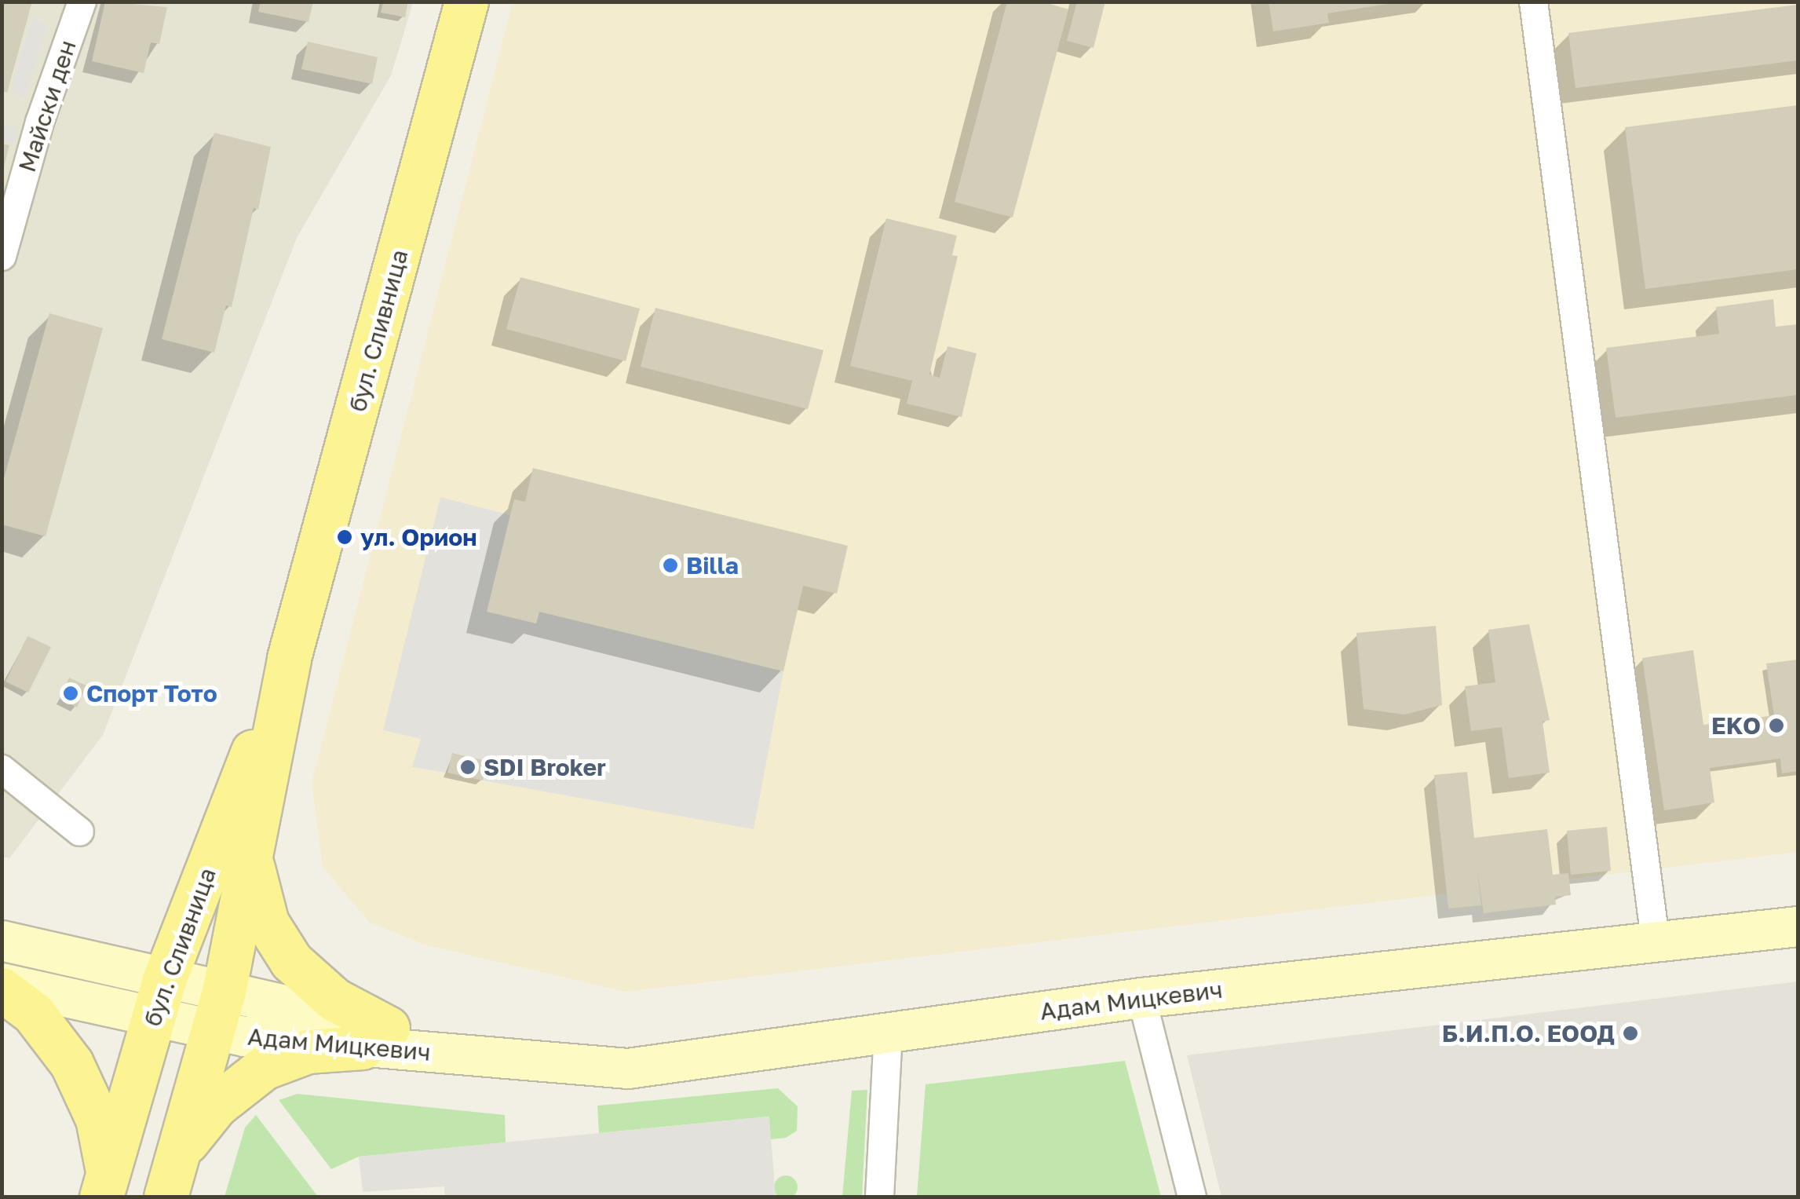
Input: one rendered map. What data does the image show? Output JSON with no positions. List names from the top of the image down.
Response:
{
  "streets": {
    "main road": ["бул. Сливница"],
    "street": ["Майски ден", "Адам Мицкевич"]
  },
  "crossings": [
    ["бул. Сливница", "Адам Мицкевич"]
  ],
  "places": [
    "ул. Орион",
    "Billa",
    "Спорт Тото",
    "EKO",
    "SDI Broker",
    "Б.И.П.О. ЕООД"
  ]
}
